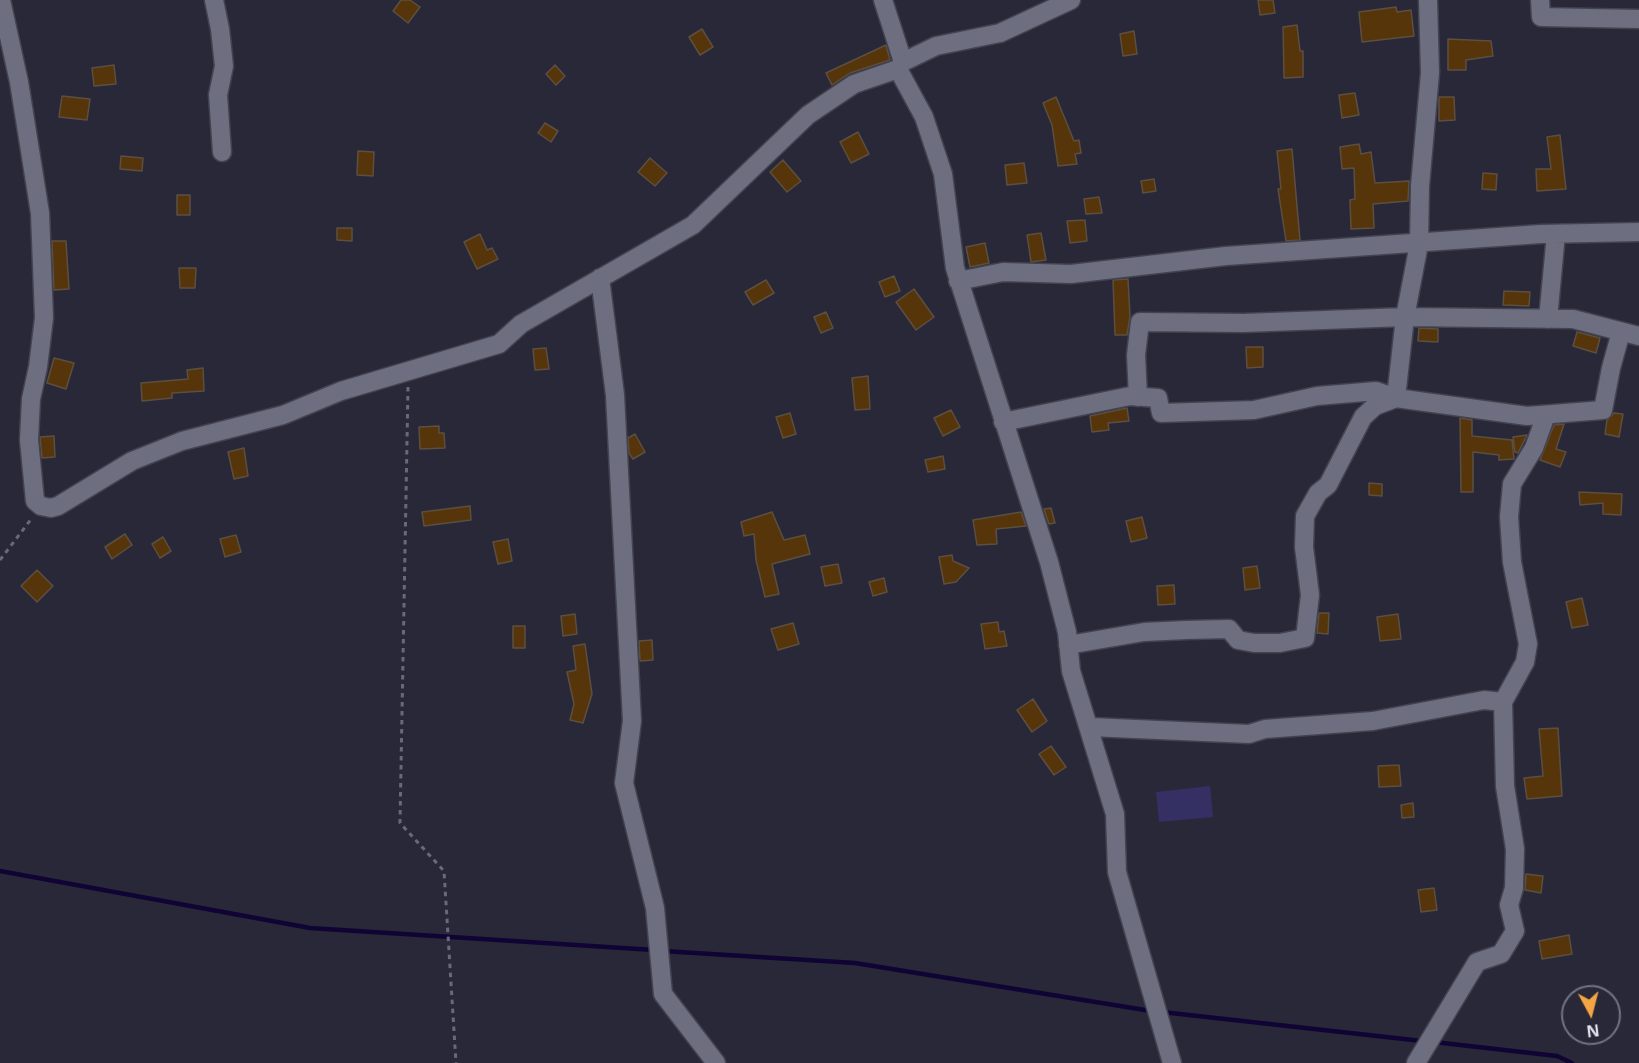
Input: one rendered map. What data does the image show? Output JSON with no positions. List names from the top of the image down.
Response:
{
  "north": "bottom"
}
